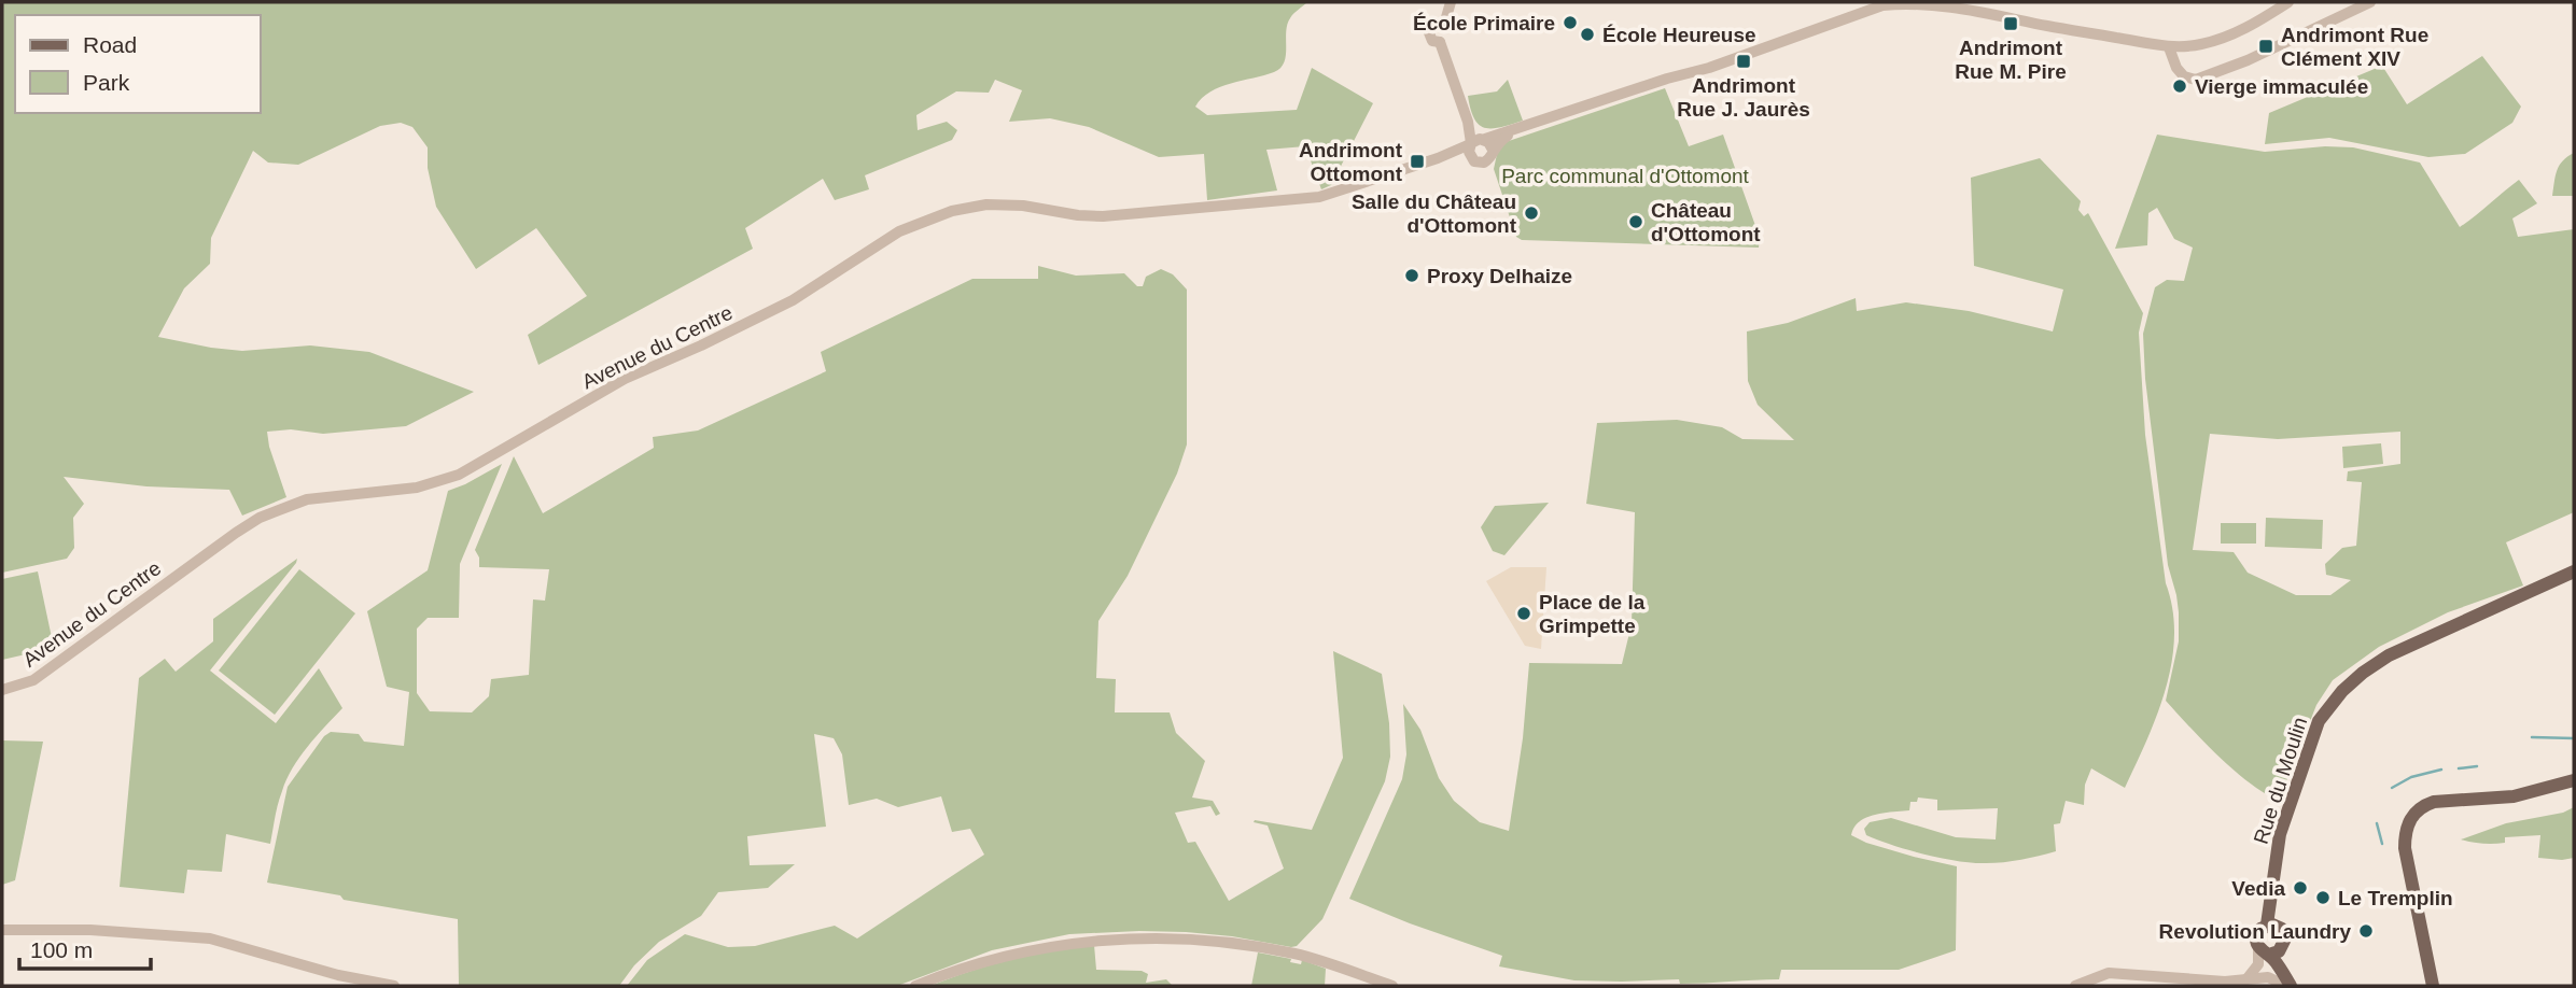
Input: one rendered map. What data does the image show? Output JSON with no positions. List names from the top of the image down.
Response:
{
  "streets": {
    "main road": ["Rue du Moulin"],
    "street": ["Avenue du Centre"]
  },
  "parks": ["Parc communal d'Ottomont"],
  "places": {
    "other": [
      "École Primaire",
      "École Heureuse",
      "Vierge immaculée",
      "Salle du Château d'Ottomont",
      "Château d'Ottomont",
      "Proxy Delhaize",
      "Place de la Grimpette",
      "Vedia",
      "Le Tremplin",
      "Revolution Laundry"
    ],
    "transit": [
      "Andrimont Rue M. Pire",
      "Andrimont Rue Clément XIV",
      "Andrimont Rue J. Jaurès",
      "Andrimont Ottomont"
    ]
  },
  "legend": ["Road", "Park"],
  "scale_bar": "100 m"
}
